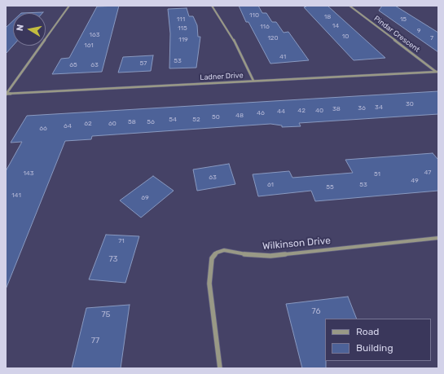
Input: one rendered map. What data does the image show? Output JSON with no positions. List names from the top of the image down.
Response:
{
  "streets": {
    "street": ["Pindar Crescent", "Ladner Drive", "Wilkinson Drive"]
  },
  "crossings": [
    ["Pindar Crescent", "Ladner Drive"]
  ],
  "house_numbers": [
    "110",
    "18",
    "111",
    "15",
    "14",
    "116",
    "115",
    "9",
    "163",
    "10",
    "120",
    "7",
    "119",
    "161",
    "41",
    "53",
    "57",
    "65",
    "63",
    "30",
    "34",
    "36",
    "38",
    "42",
    "40",
    "44",
    "46",
    "48",
    "50",
    "54",
    "52",
    "58",
    "56",
    "62",
    "60",
    "64",
    "66",
    "47",
    "143",
    "51",
    "63",
    "49",
    "61",
    "53",
    "55",
    "141",
    "69",
    "71",
    "73",
    "76",
    "75",
    "77"
  ],
  "legend": ["Road", "Building"],
  "north": "left"
}
